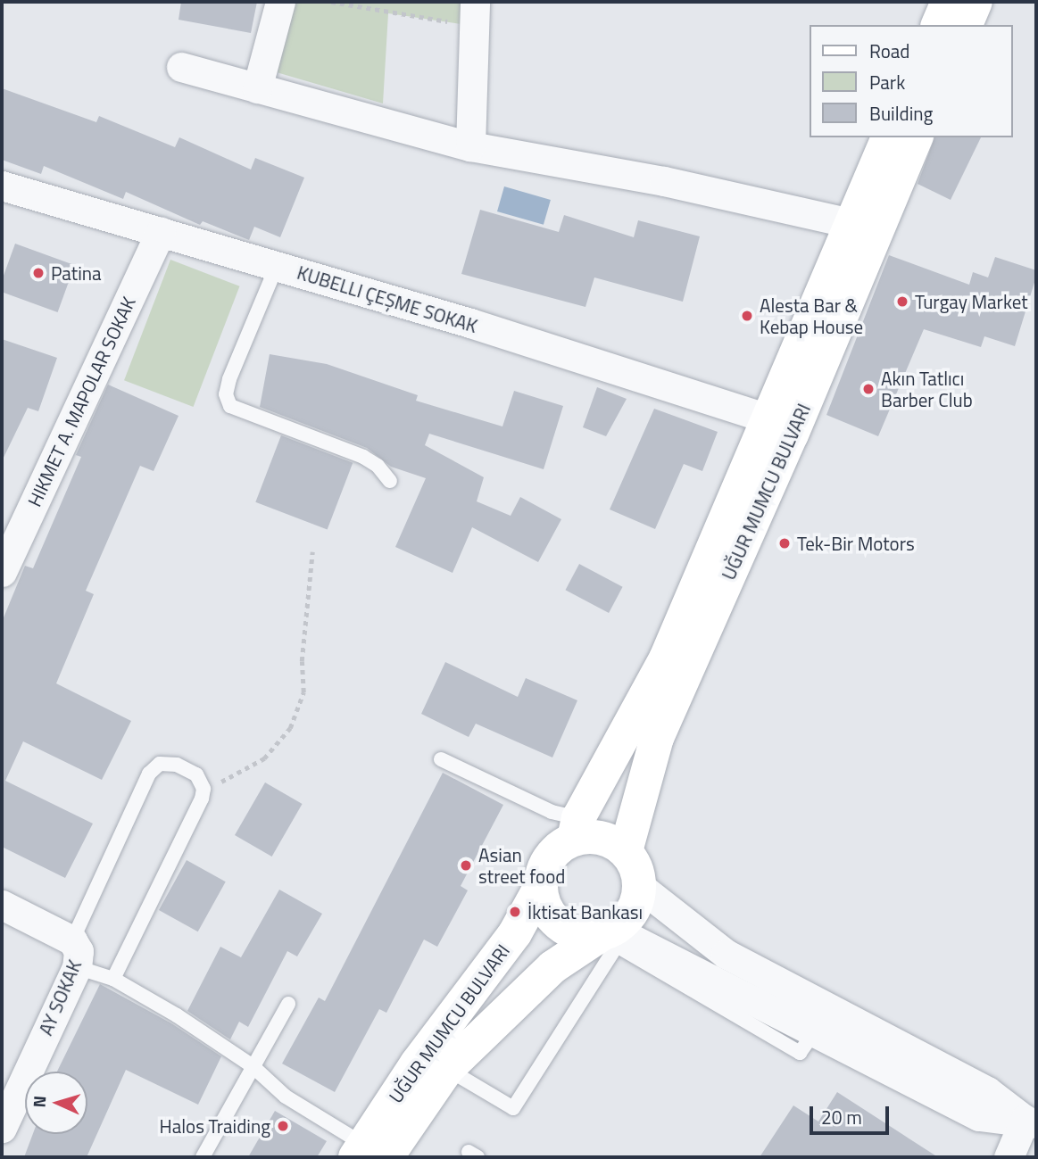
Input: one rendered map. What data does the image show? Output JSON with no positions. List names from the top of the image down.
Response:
{
  "streets": {
    "street": ["KUBELLI ÇEŞME SOKAK", "HIKMET A. MAPOLAR SOKAK", "AY SOKAK"]
  },
  "crossings": [
    ["KUBELLI ÇEŞME SOKAK", "HIKMET A. MAPOLAR SOKAK"]
  ],
  "places": [
    "Patina",
    "Turgay Market",
    "Alesta Bar & Kebap House",
    "Akın Tatlıcı Barber Club",
    "Tek-Bir Motors",
    "Asian street food",
    "İktisat Bankası",
    "Halos Traiding"
  ],
  "legend": ["Road", "Park", "Building"],
  "scale_bar": "20 m",
  "north": "left"
}
